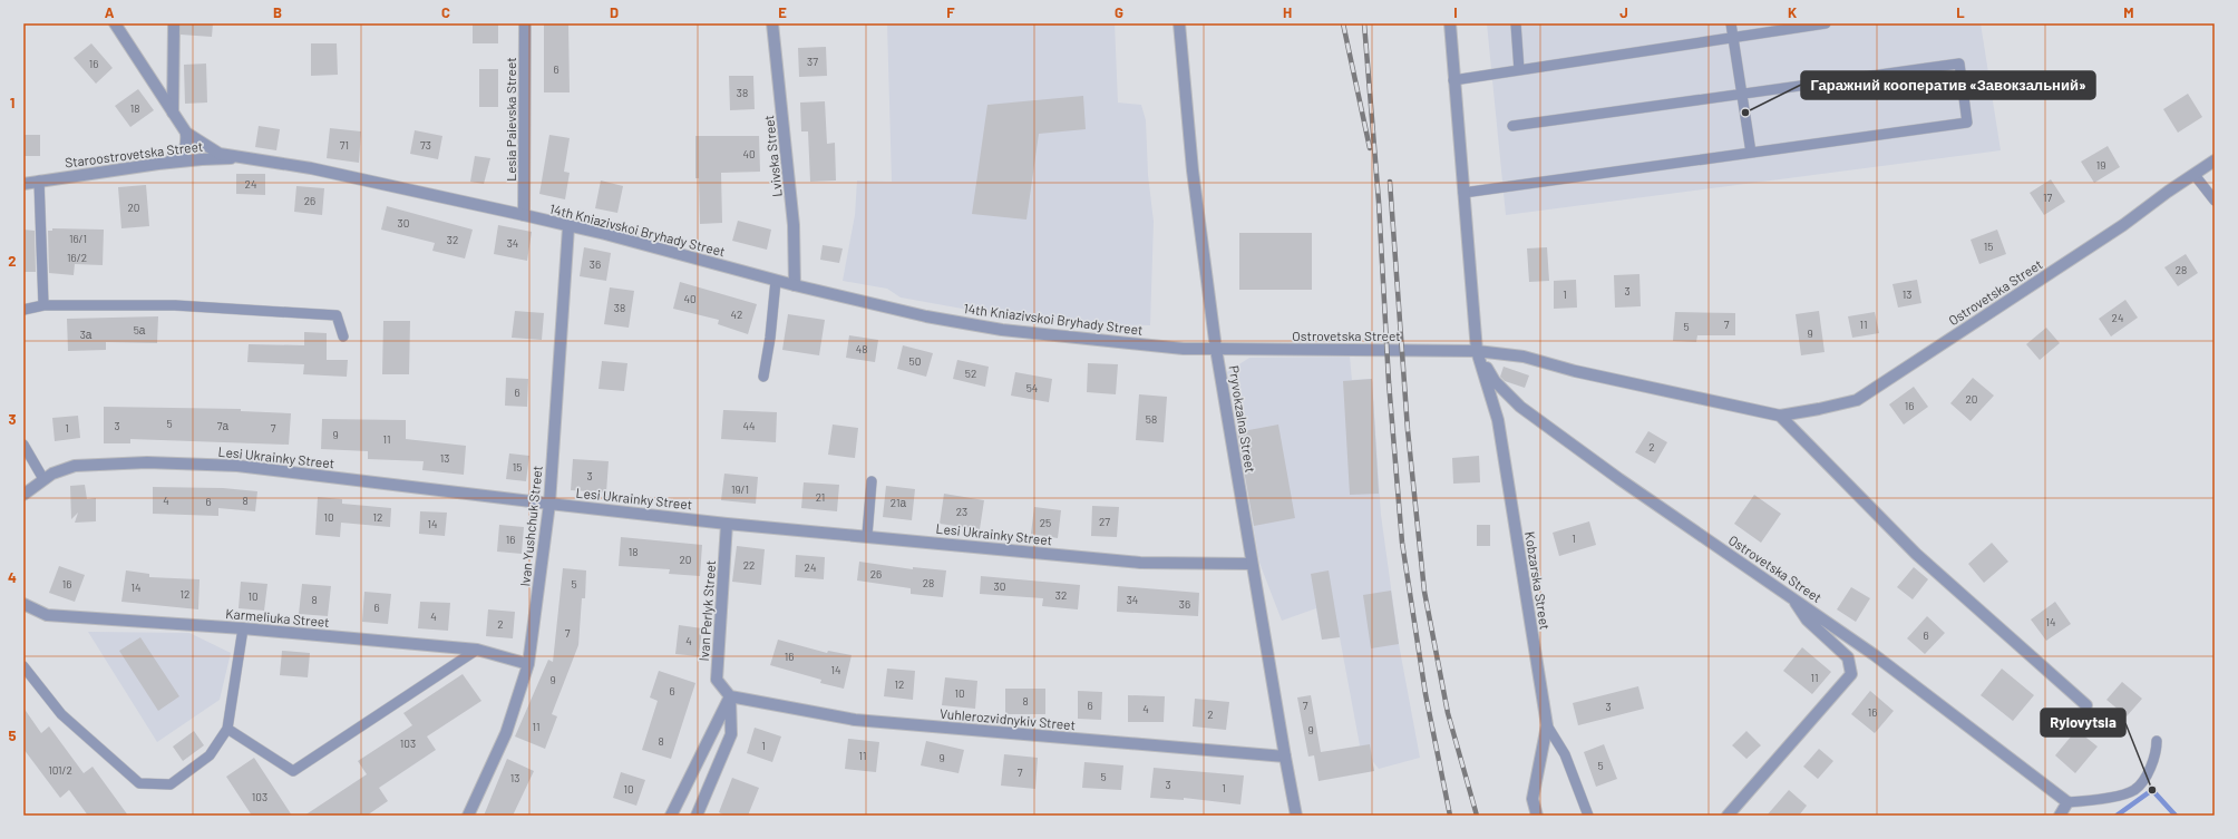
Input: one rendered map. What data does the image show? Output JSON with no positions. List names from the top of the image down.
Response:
{
  "streets": {
    "street": [
      "Lesia Paievska Street",
      "Staroostrovetska Street",
      "Lvivska Street",
      "14th Kniazivskoi Bryhady Street",
      "Ostrovetska Street",
      "Pryvokzalna Street",
      "Lesi Ukrainky Street",
      "Ivan Yushchuk Street",
      "Kobzarska Street",
      "Ivan Perlyk Street",
      "Karmeliuka Street",
      "Vuhlerozvidnykiv Street"
    ]
  },
  "crossings": [
    ["Lesia Paievska Street", "14th Kniazivskoi Bryhady Street"],
    ["Staroostrovetska Street", "14th Kniazivskoi Bryhady Street"],
    ["Lvivska Street", "14th Kniazivskoi Bryhady Street"],
    ["14th Kniazivskoi Bryhady Street", "Ostrovetska Street"],
    ["14th Kniazivskoi Bryhady Street", "Pryvokzalna Street"],
    ["14th Kniazivskoi Bryhady Street", "Ivan Yushchuk Street"],
    ["Ostrovetska Street", "Pryvokzalna Street"],
    ["Ostrovetska Street", "Kobzarska Street"],
    ["Pryvokzalna Street", "Lesi Ukrainky Street"],
    ["Pryvokzalna Street", "Vuhlerozvidnykiv Street"],
    ["Lesi Ukrainky Street", "Ivan Yushchuk Street"],
    ["Lesi Ukrainky Street", "Ivan Perlyk Street"],
    ["Ivan Yushchuk Street", "Karmeliuka Street"],
    ["Ivan Perlyk Street", "Vuhlerozvidnykiv Street"]
  ],
  "places": ["Гаражний кооператив «Завокзальний»", "Rylovytsia"],
  "house_numbers": [
    "37",
    "16",
    "6",
    "38",
    "18",
    "71",
    "73",
    "40",
    "19",
    "24",
    "17",
    "26",
    "20",
    "30",
    "16/1",
    "32",
    "34",
    "15",
    "16/2",
    "36",
    "28",
    "3",
    "1",
    "13",
    "40",
    "38",
    "42",
    "24",
    "7",
    "11",
    "5",
    "5а",
    "9",
    "3а",
    "48",
    "50",
    "52",
    "54",
    "6",
    "20",
    "16",
    "58",
    "5",
    "3",
    "7а",
    "44",
    "1",
    "7",
    "9",
    "11",
    "2",
    "13",
    "15",
    "3",
    "19/1",
    "21",
    "4",
    "8",
    "6",
    "21а",
    "23",
    "10",
    "12",
    "27",
    "25",
    "14",
    "1",
    "16",
    "18",
    "20",
    "22",
    "24",
    "26",
    "28",
    "16",
    "5",
    "30",
    "14",
    "12",
    "32",
    "10",
    "8",
    "34",
    "36",
    "6",
    "4",
    "14",
    "2",
    "7",
    "6",
    "4",
    "16",
    "14",
    "11",
    "9",
    "12",
    "6",
    "10",
    "8",
    "6",
    "7",
    "3",
    "4",
    "16",
    "2",
    "11",
    "9",
    "8",
    "103",
    "1",
    "11",
    "9",
    "5",
    "101/2",
    "7",
    "5",
    "13",
    "3",
    "1",
    "10",
    "103"
  ],
  "grid": {
    "columns": [
      "A",
      "B",
      "C",
      "D",
      "E",
      "F",
      "G",
      "H",
      "I",
      "J",
      "K",
      "L",
      "M"
    ],
    "rows": [
      "1",
      "2",
      "3",
      "4",
      "5"
    ]
  }
}
